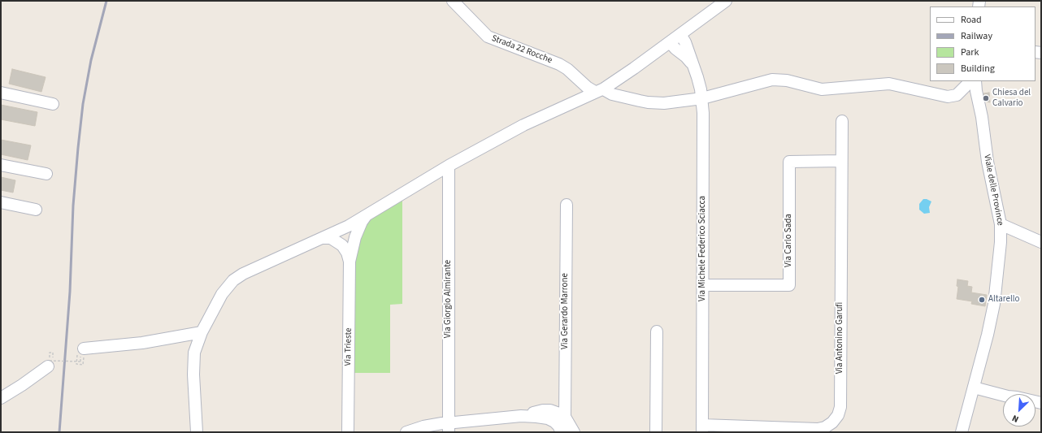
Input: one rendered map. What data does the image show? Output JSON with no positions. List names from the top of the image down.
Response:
{
  "streets": {
    "street": [
      "Strada 22 Rocche",
      "Viale delle Province",
      "Via Carlo Sada",
      "Via Michele Federico Sciacca",
      "Via Giorgio Almirante",
      "Via Gerardo Marrone",
      "Via Antonino Garufi",
      "Via Trieste"
    ]
  },
  "crossings": [
    ["Strada 22 Rocche", "Via Michele Federico Sciacca"],
    ["Via Carlo Sada", "Via Michele Federico Sciacca"],
    ["Via Carlo Sada", "Via Antonino Garufi"],
    ["Via Michele Federico Sciacca", "Via Antonino Garufi"]
  ],
  "places": ["Chiesa del Calvario", "Altarello"],
  "legend": [
    "Road",
    "Railway",
    "Park",
    "Building"
  ],
  "north": "bottom left"
}
